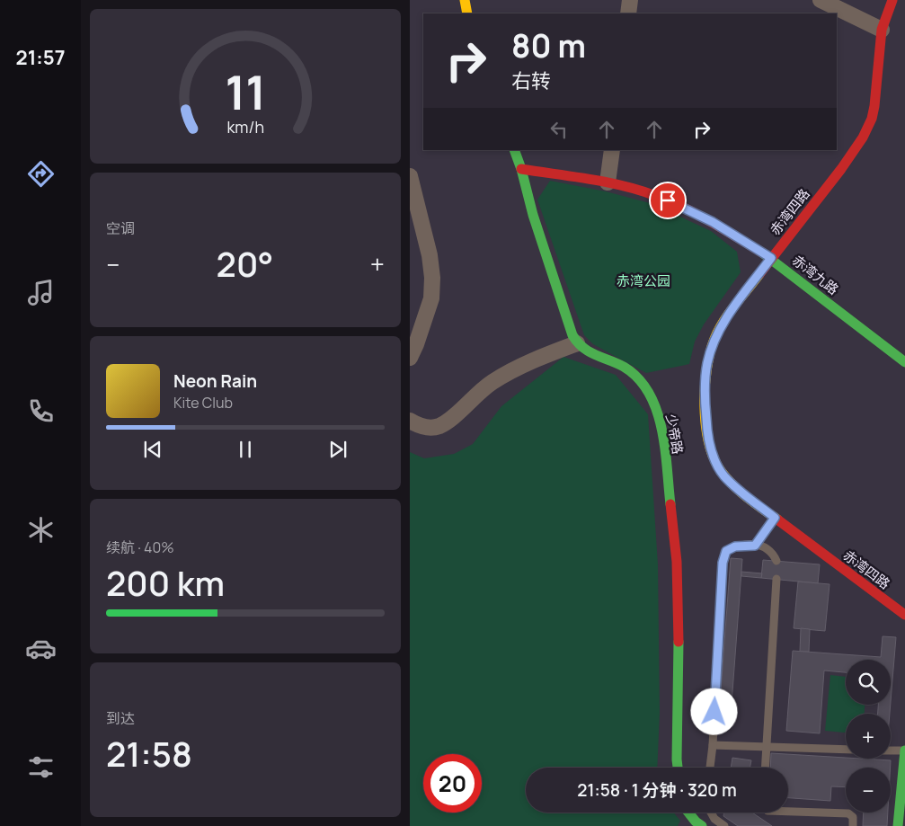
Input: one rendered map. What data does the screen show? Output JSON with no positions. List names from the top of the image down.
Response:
{
  "streets": {
    "street": ["赤湾四路", "赤湾九路", "少帝路"]
  },
  "crossings": [
    ["赤湾四路", "赤湾九路"]
  ],
  "parks": ["赤湾公园"],
  "page": {
    "tabs": "21:57",
    "turn": ["80 m", "右转"],
    "tile": [
      "空调",
      ["续航 · 40%", "200 km"],
      ["到达", "21:58"]
    ],
    "heat": ["−", "20°", "+"],
    "song": ["Neon Rain", "Kite Club"],
    "map_buttons": ["+", "−"],
    "limit": "20",
    "trip": "21:58 · 1 分钟 · 320 m",
    "gauge": ["11", "km/h"]
  }
}
